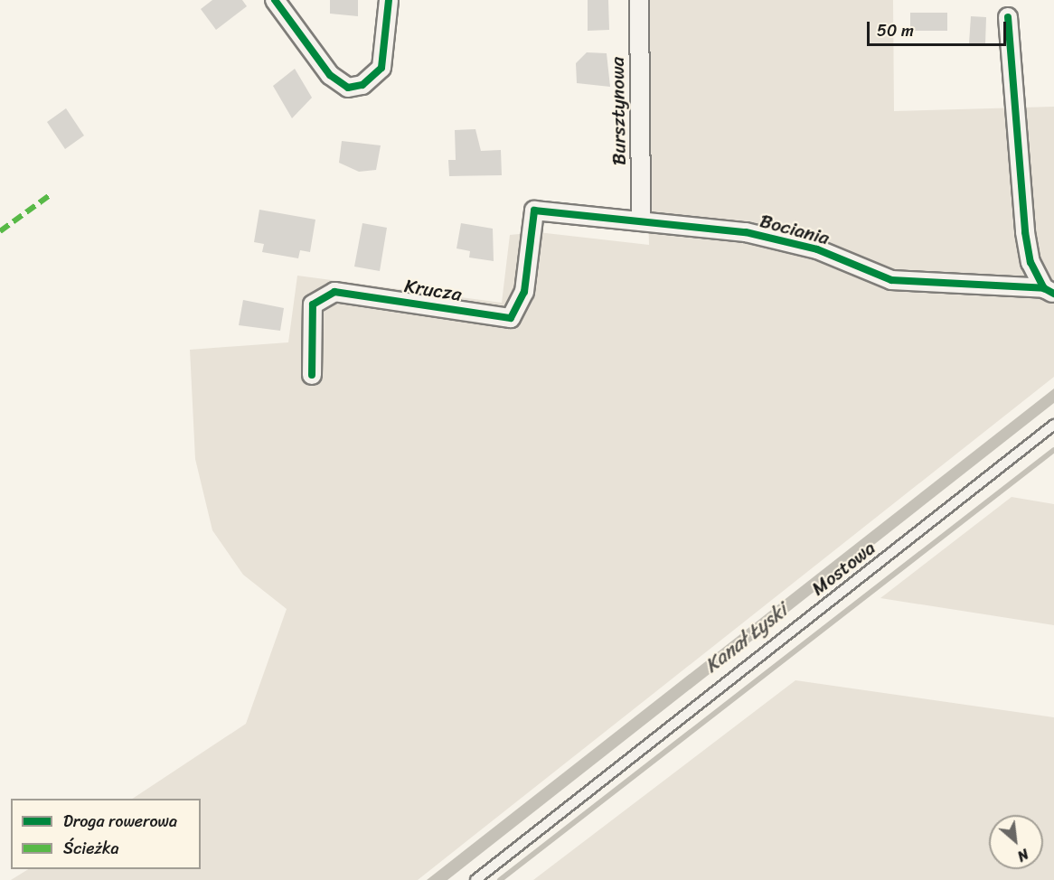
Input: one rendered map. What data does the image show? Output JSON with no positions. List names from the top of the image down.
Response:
{
  "streets": {
    "street": ["Bursztynowa", "Bociania", "Krucza"],
    "lane": ["Mostowa"]
  },
  "crossings": [
    ["Bursztynowa", "Bociania"],
    ["Bociania", "Krucza"]
  ],
  "water": ["Kanał Łyski"],
  "legend": ["Droga rowerowa", "Ścieżka"],
  "scale_bar": "50 m",
  "north": "bottom right"
}
